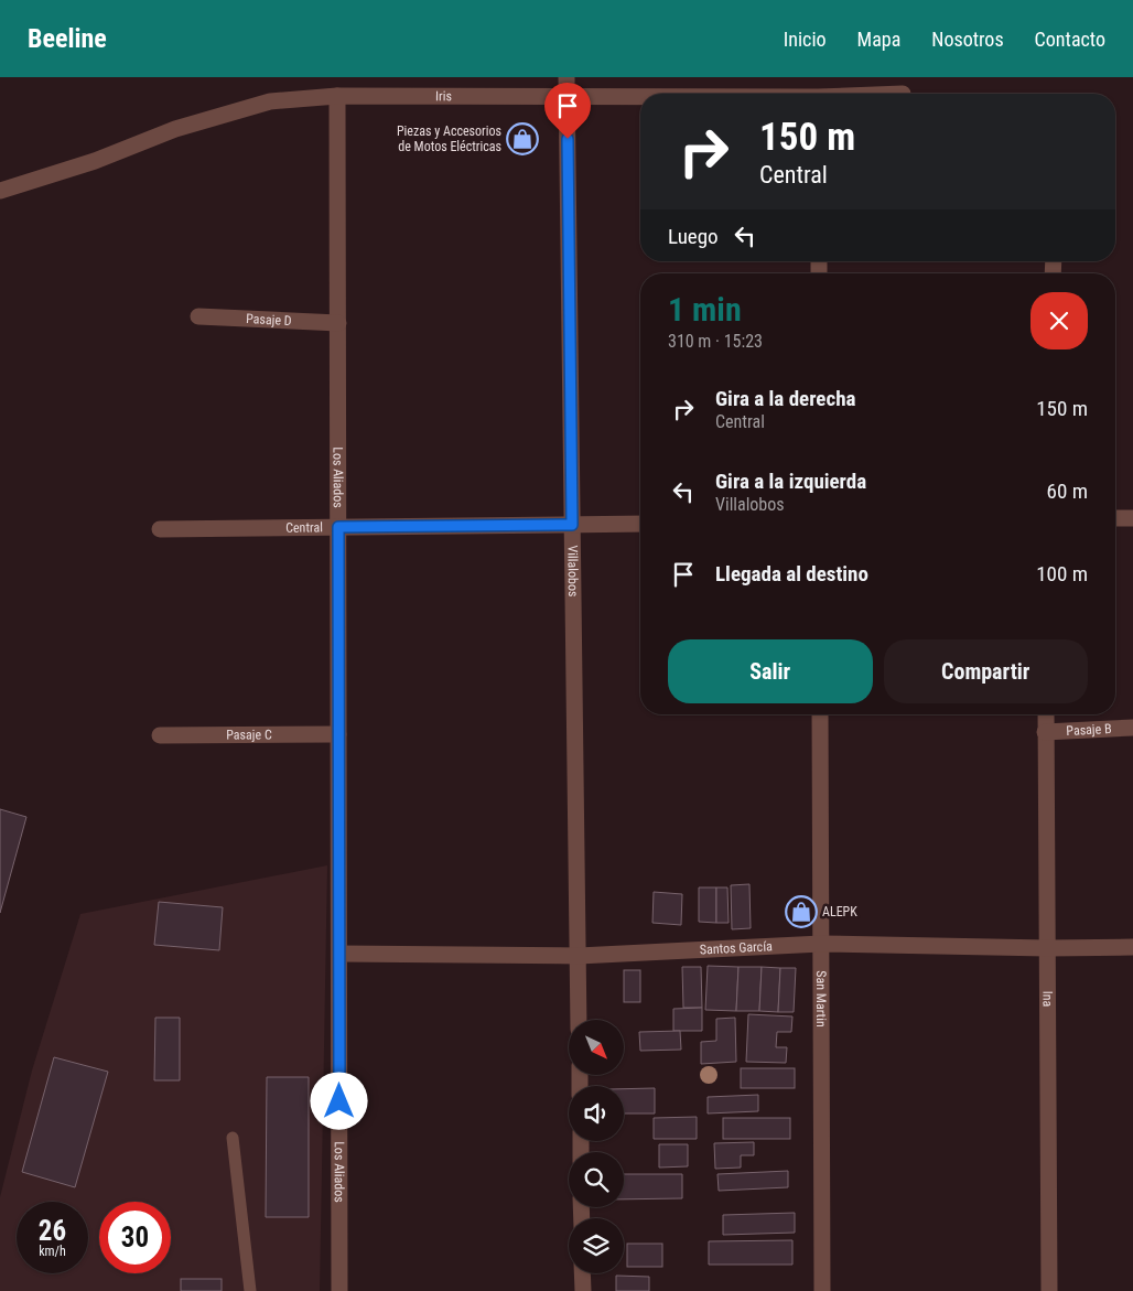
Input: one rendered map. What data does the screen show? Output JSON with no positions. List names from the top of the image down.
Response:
{
  "streets": {
    "street": [
      "Iris",
      "Pasaje D",
      "Los Aliados",
      "Central",
      "Villalobos",
      "Pasaje B",
      "Pasaje C",
      "Santos García",
      "San Martin",
      "Ina"
    ]
  },
  "crossings": [
    ["Iris", "Los Aliados"],
    ["Iris", "Villalobos"],
    ["Pasaje D", "Los Aliados"],
    ["Los Aliados", "Central"],
    ["Los Aliados", "Pasaje C"],
    ["Los Aliados", "Santos García"],
    ["Central", "Villalobos"],
    ["Villalobos", "Santos García"],
    ["Pasaje B", "Ina"],
    ["Santos García", "San Martin"],
    ["Santos García", "Ina"]
  ],
  "places": {
    "shop": ["Piezas y Accesorios de Motos Eléctricas", "ALEPK"]
  },
  "north": "bottom right",
  "page": {
    "header": "Beeline",
    "nav": [
      "Inicio",
      "Mapa",
      "Nosotros",
      "Contacto"
    ],
    "turn": ["150 m", "Central"],
    "then": "Luego",
    "heading": ["1 min", "310 m · 15:23"],
    "list": [
      {
        "name": "Gira a la derecha",
        "note": "Central",
        "value": "150 m"
      },
      {
        "name": "Gira a la izquierda",
        "note": "Villalobos",
        "value": "60 m"
      },
      {
        "name": "Llegada al destino",
        "value": "100 m"
      }
    ],
    "buttons": ["Salir", "Compartir"],
    "speed": "26 km/h",
    "limit": "30"
  }
}
